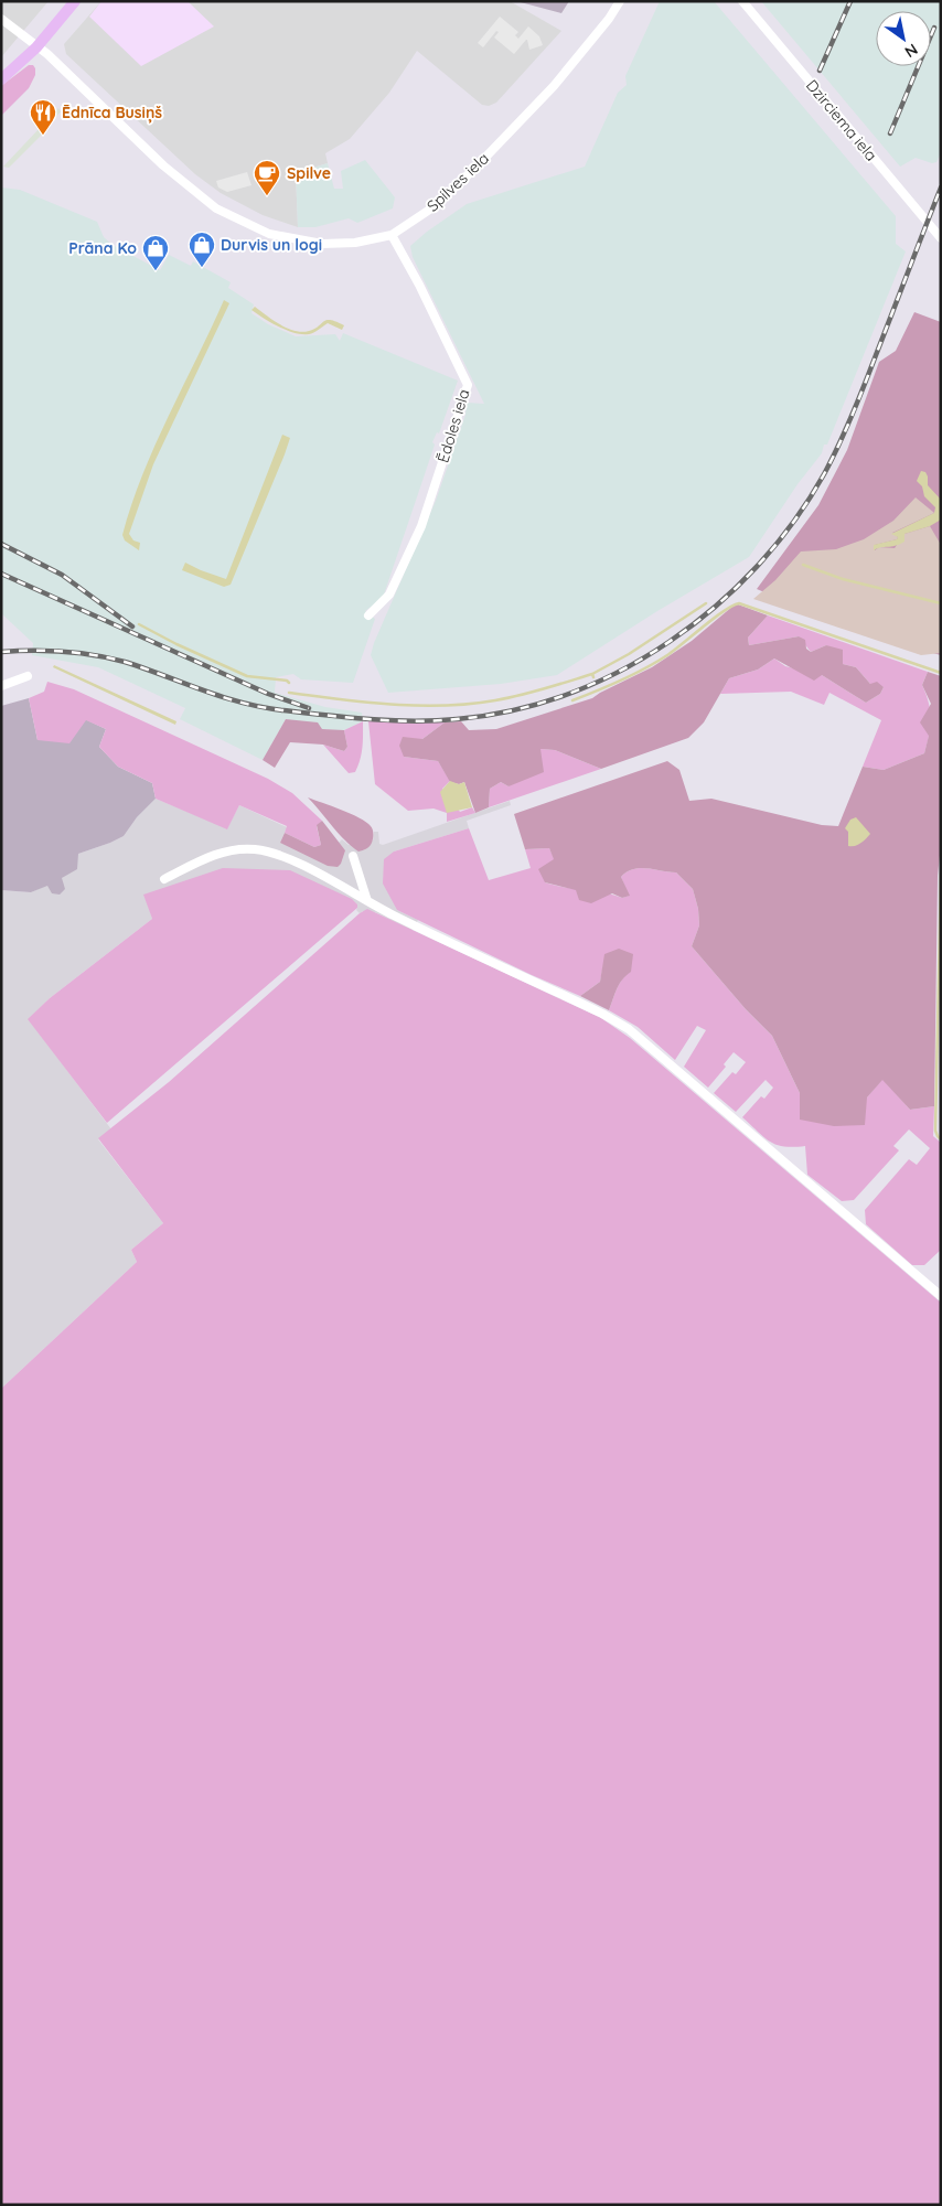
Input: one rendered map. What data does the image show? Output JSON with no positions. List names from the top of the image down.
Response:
{
  "streets": {
    "street": ["Dzirciema iela", "Spilves iela", "Ēdoles iela"]
  },
  "crossings": [
    ["Spilves iela", "Ēdoles iela"]
  ],
  "places": {
    "restaurant": ["Ēdnīca Busiņš"],
    "cafe": ["Spilve"],
    "shop": ["Durvis un logi", "Prāna Ko"]
  },
  "north": "bottom right"
}
